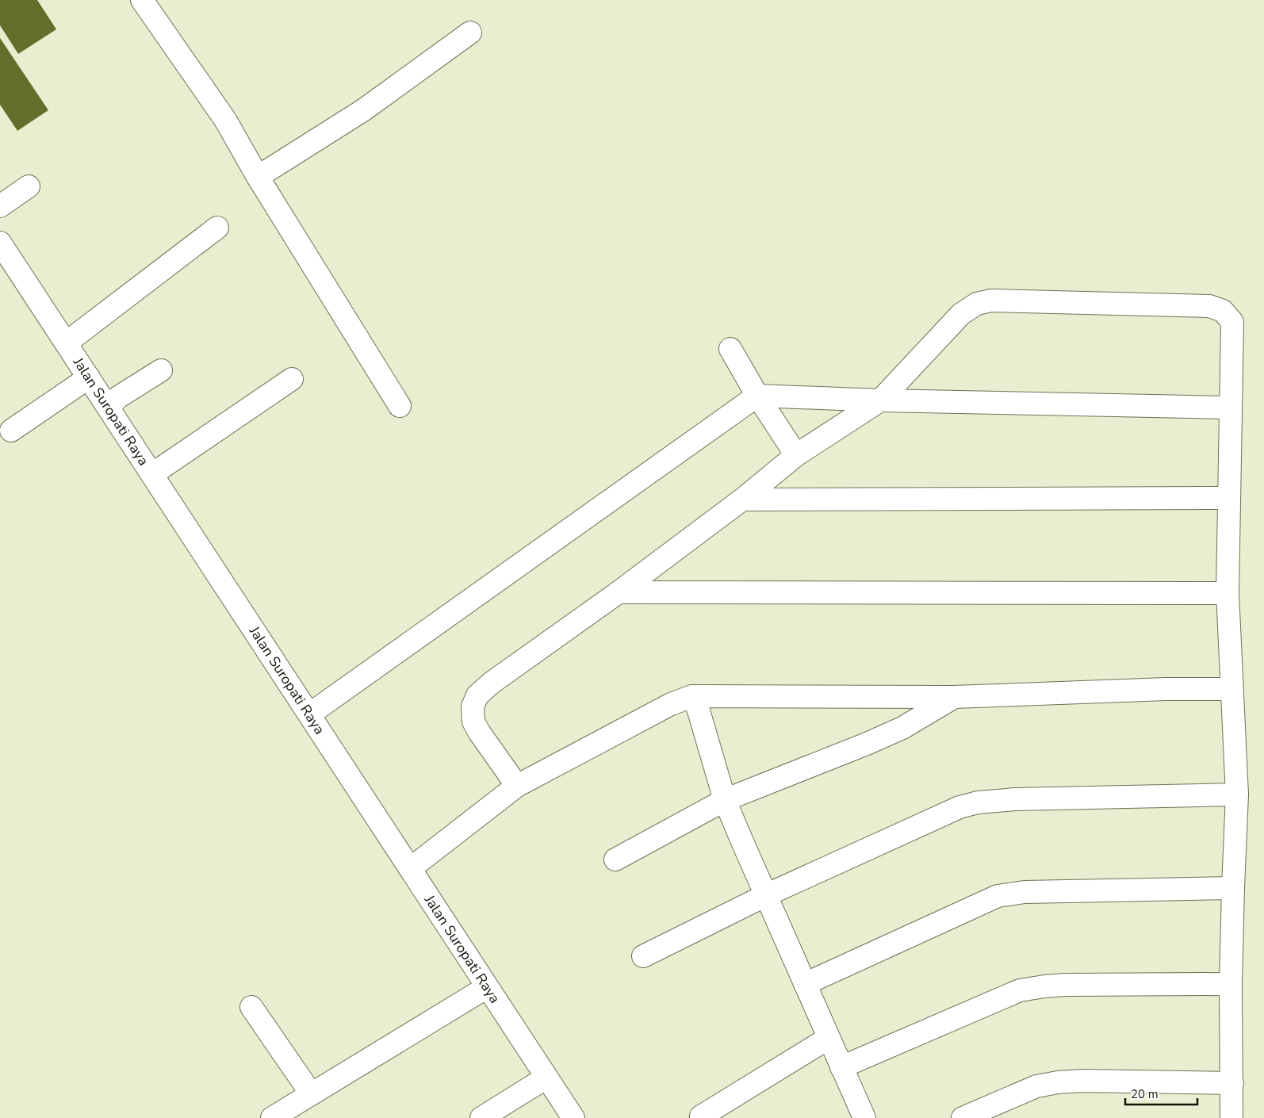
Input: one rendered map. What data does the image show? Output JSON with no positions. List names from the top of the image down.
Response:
{
  "streets": {
    "street": ["Jalan Suropati Raya"]
  },
  "scale_bar": "20 m"
}
